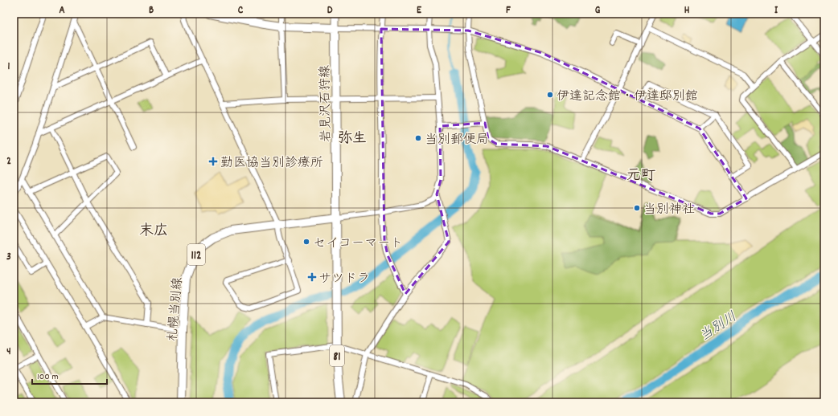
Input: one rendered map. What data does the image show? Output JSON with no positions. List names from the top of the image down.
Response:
{
  "streets": {
    "main road": [
      "岩見沢石狩線",
      "112",
      "札幌当別線",
      "81"
    ]
  },
  "crossings": [
    ["岩見沢石狩線", "札幌当別線"]
  ],
  "districts": ["弥生", "元町", "末広"],
  "water": ["当別川"],
  "places": {
    "other": [
      "伊達記念館・伊達邸別館",
      "当別郵便局",
      "当別神社",
      "セイコーマート"
    ],
    "health": ["勤医協当別診療所", "サツドラ"]
  },
  "scale_bar": "100 m",
  "grid": {
    "columns": [
      "A",
      "B",
      "C",
      "D",
      "E",
      "F",
      "G",
      "H",
      "I"
    ],
    "rows": [
      "1",
      "2",
      "3",
      "4"
    ]
  }
}
